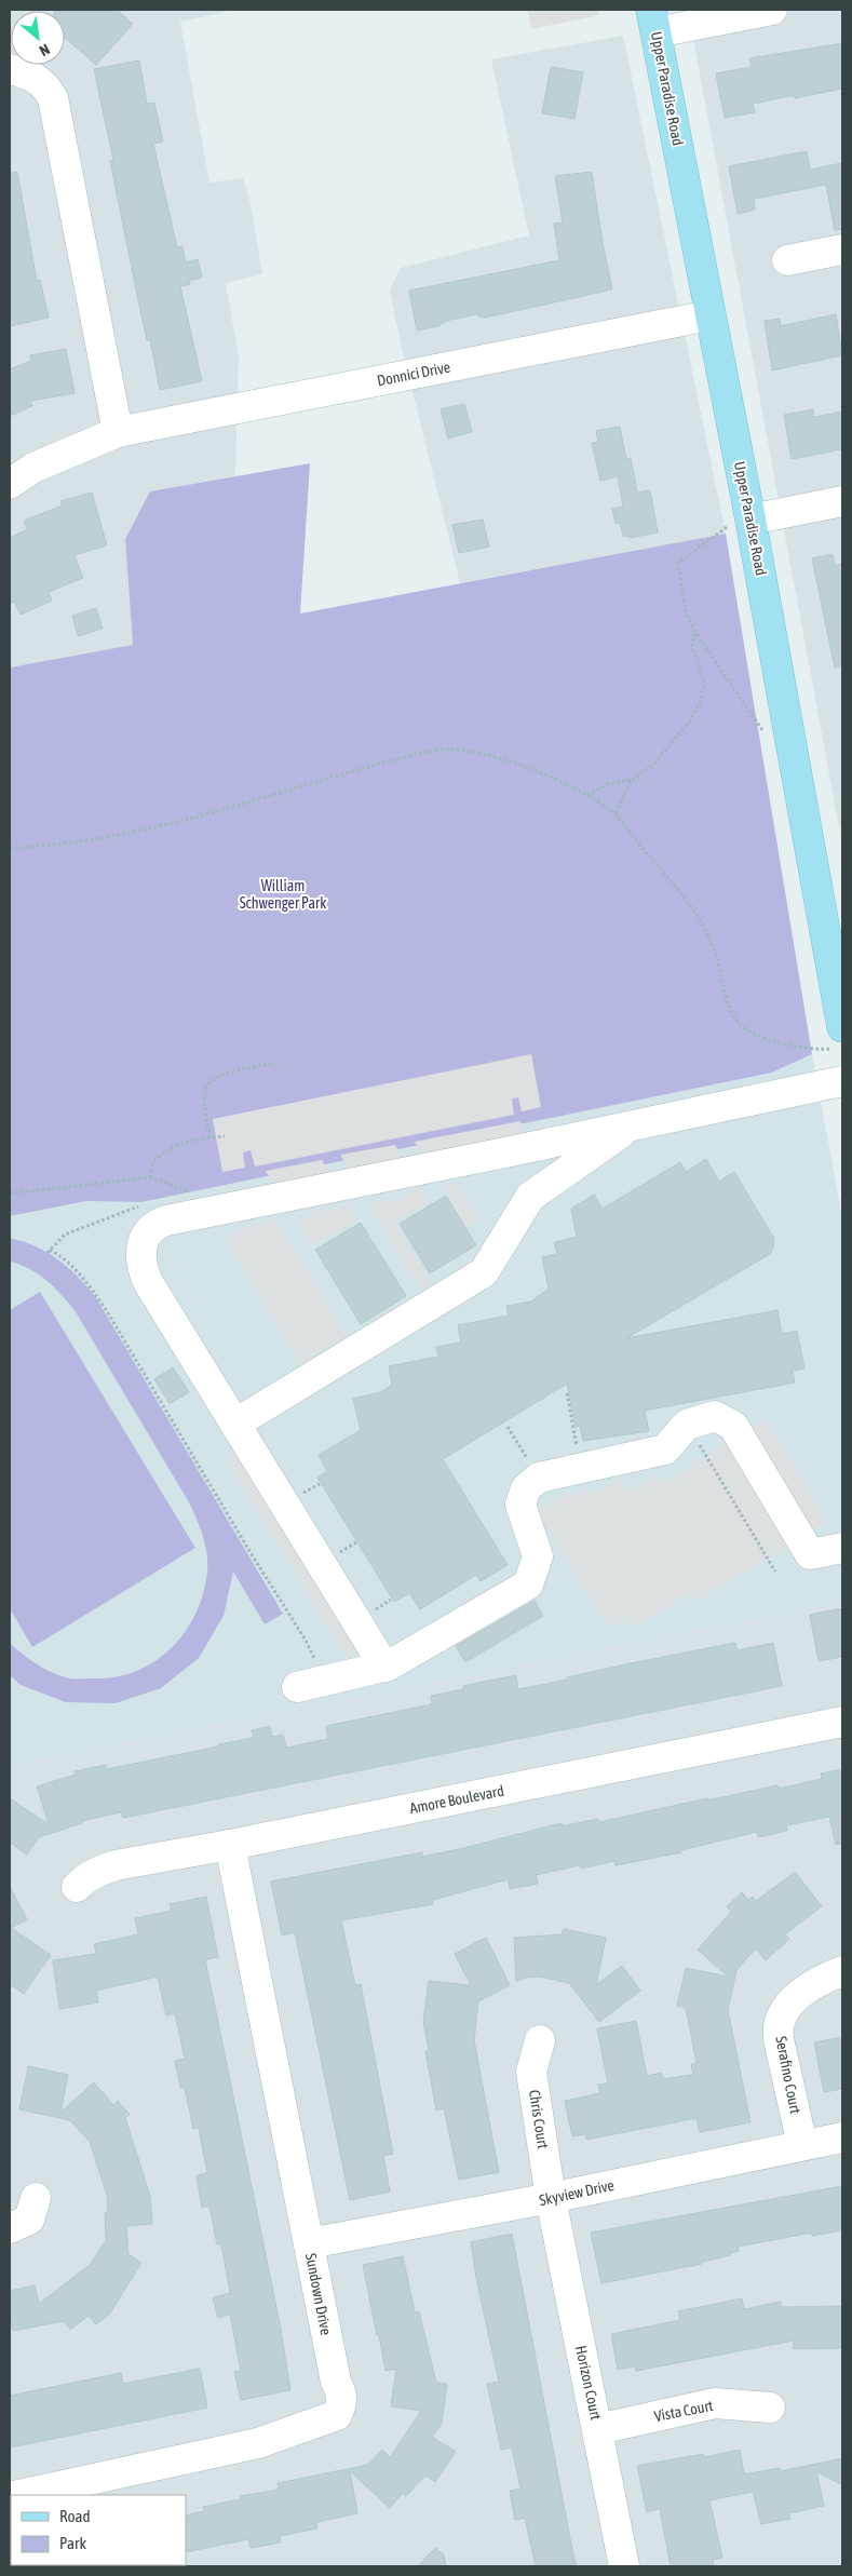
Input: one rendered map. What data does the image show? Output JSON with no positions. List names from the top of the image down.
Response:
{
  "streets": {
    "main road": ["Upper Paradise Road"],
    "street": [
      "Donnici Drive",
      "Amore Boulevard",
      "Serafino Court",
      "Chris Court",
      "Skyview Drive",
      "Sundown Drive",
      "Horizon Court",
      "Vista Court"
    ]
  },
  "crossings": [
    ["Upper Paradise Road", "Donnici Drive"],
    ["Amore Boulevard", "Sundown Drive"],
    ["Serafino Court", "Skyview Drive"],
    ["Chris Court", "Skyview Drive"],
    ["Chris Court", "Horizon Court"],
    ["Skyview Drive", "Sundown Drive"],
    ["Skyview Drive", "Horizon Court"],
    ["Horizon Court", "Vista Court"]
  ],
  "parks": ["William Schwenger Park"],
  "legend": ["Road", "Park"],
  "north": "bottom right"
}
